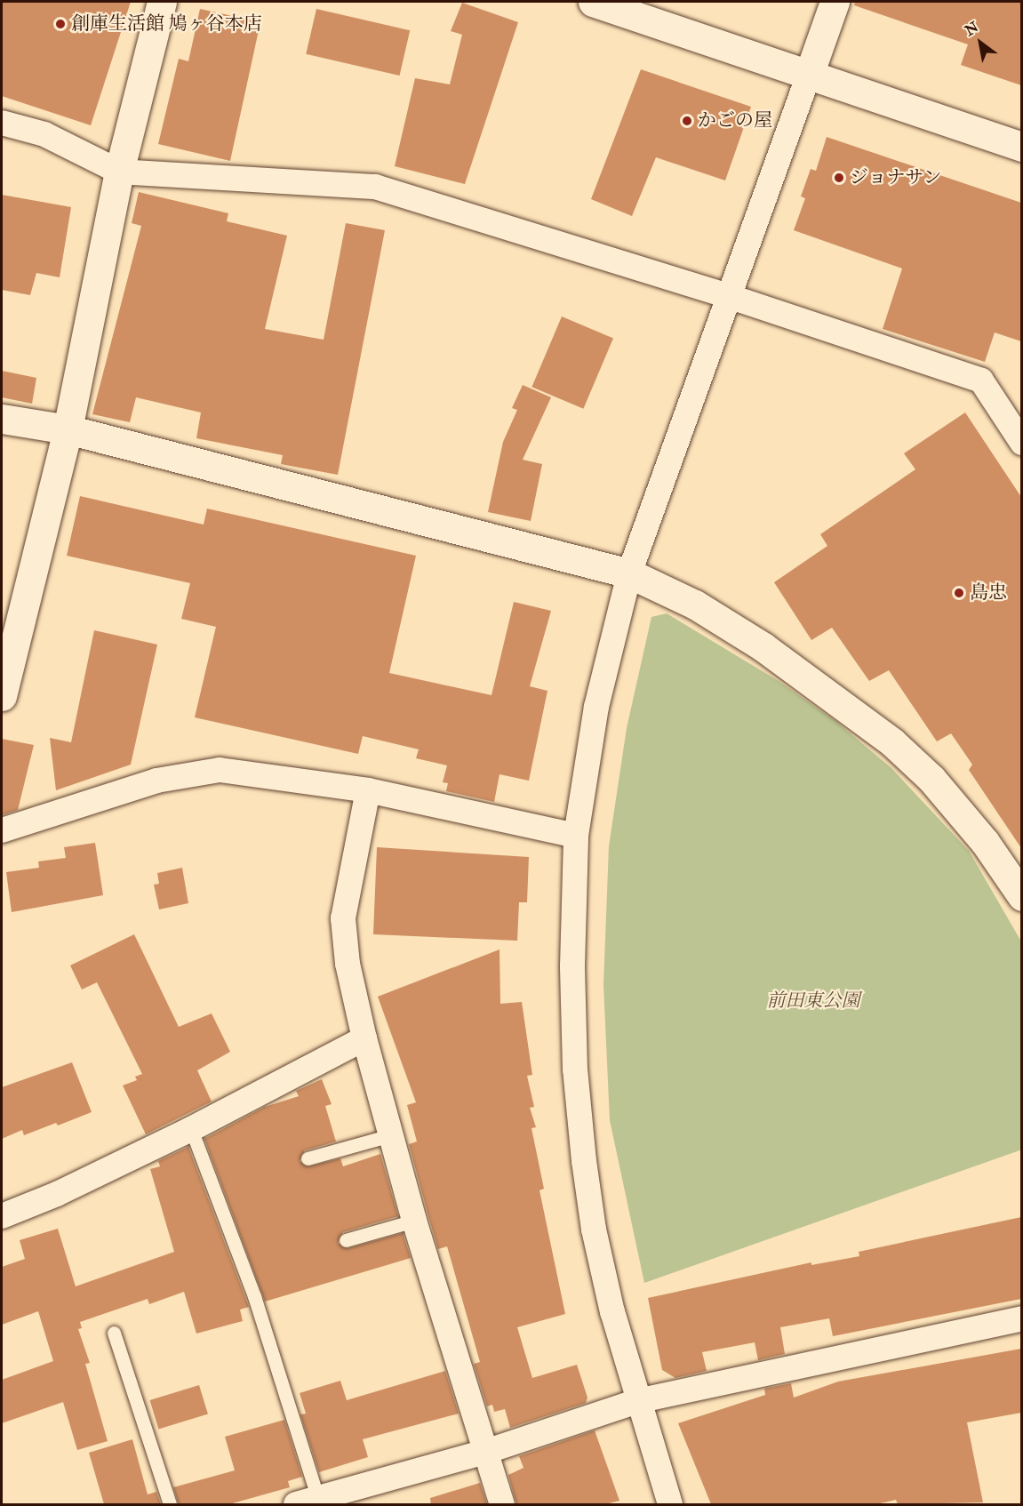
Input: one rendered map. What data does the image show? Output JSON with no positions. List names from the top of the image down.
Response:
{
  "parks": ["前田東公園"],
  "places": [
    "創庫生活館 鳩ヶ谷本店",
    "かごの屋",
    "ジョナサン",
    "島忠"
  ],
  "north": "top left"
}
